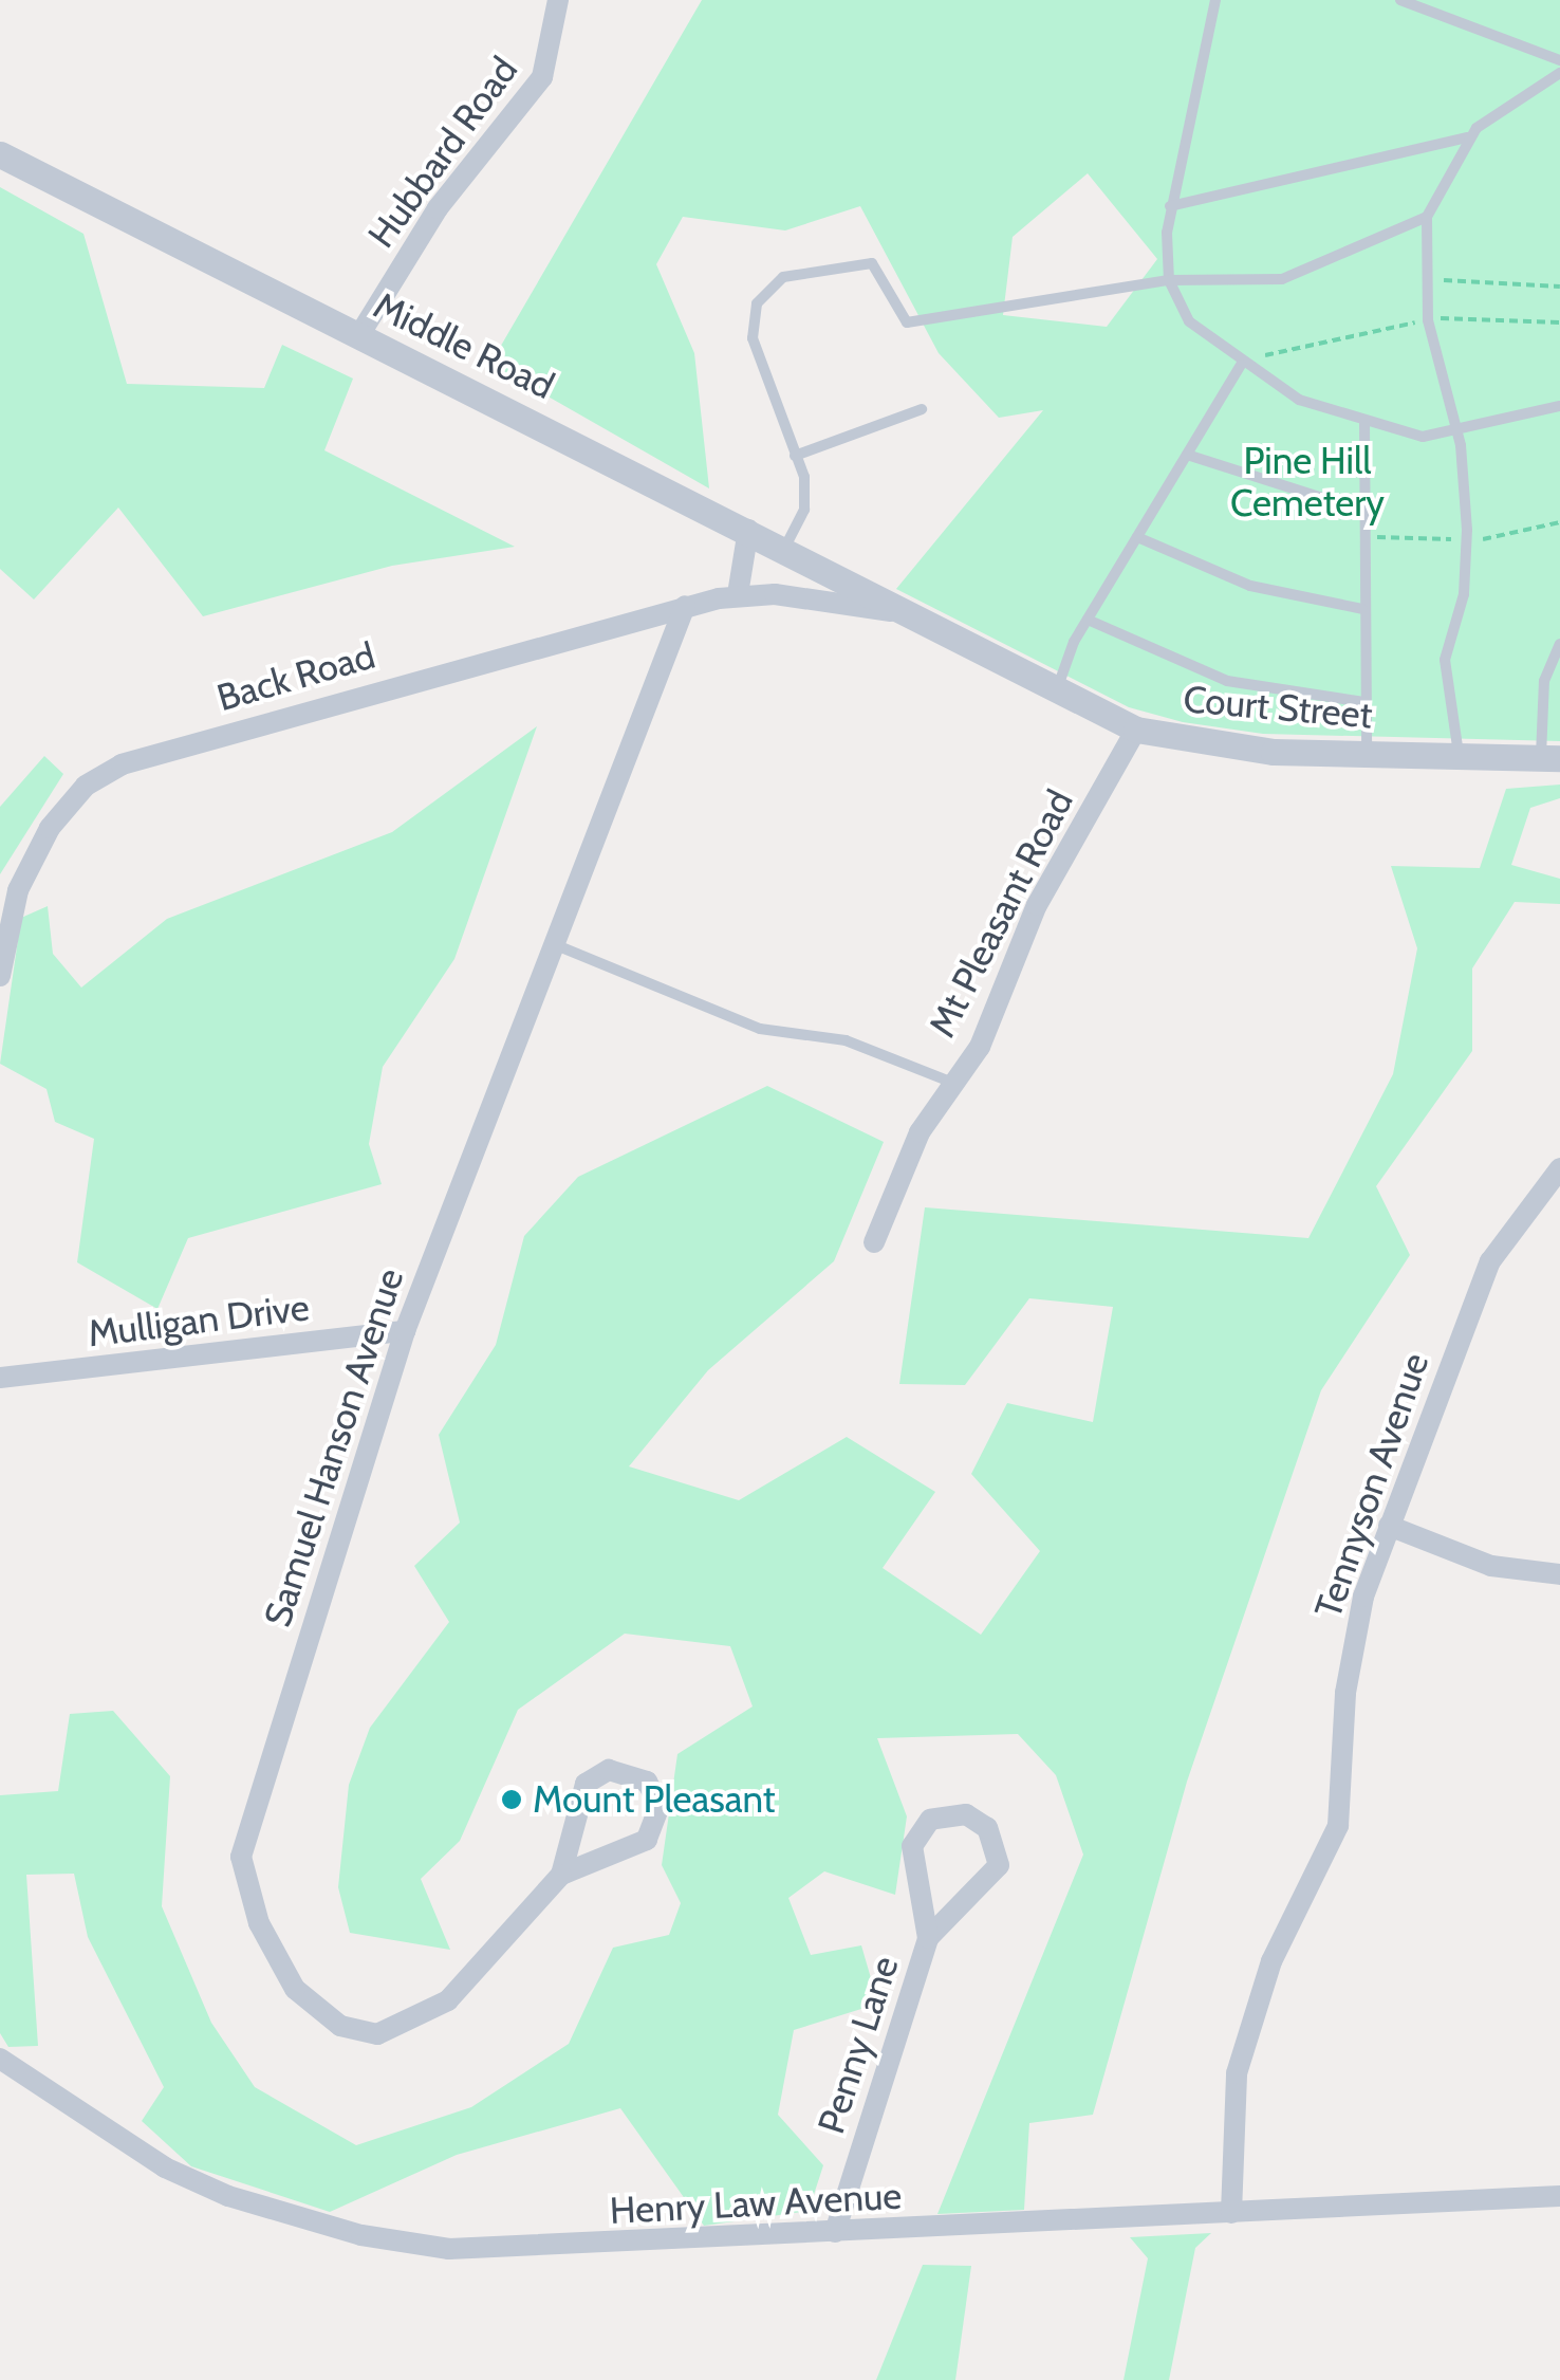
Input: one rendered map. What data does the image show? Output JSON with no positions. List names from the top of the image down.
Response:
{
  "streets": {
    "street": [
      "Hubbard Road",
      "Middle Road",
      "Back Road",
      "Court Street",
      "Mt Pleasant Road",
      "Mulligan Drive",
      "Samuel Hanson Avenue",
      "Tennyson Avenue",
      "Penny Lane",
      "Henry Law Avenue"
    ]
  },
  "crossings": [
    ["Hubbard Road", "Middle Road"],
    ["Middle Road", "Back Road"],
    ["Middle Road", "Court Street"],
    ["Back Road", "Court Street"],
    ["Back Road", "Samuel Hanson Avenue"],
    ["Court Street", "Mt Pleasant Road"],
    ["Mulligan Drive", "Samuel Hanson Avenue"],
    ["Tennyson Avenue", "Henry Law Avenue"],
    ["Penny Lane", "Henry Law Avenue"]
  ],
  "parks": ["Pine Hill Cemetery"],
  "places": ["Mount Pleasant"]
}
